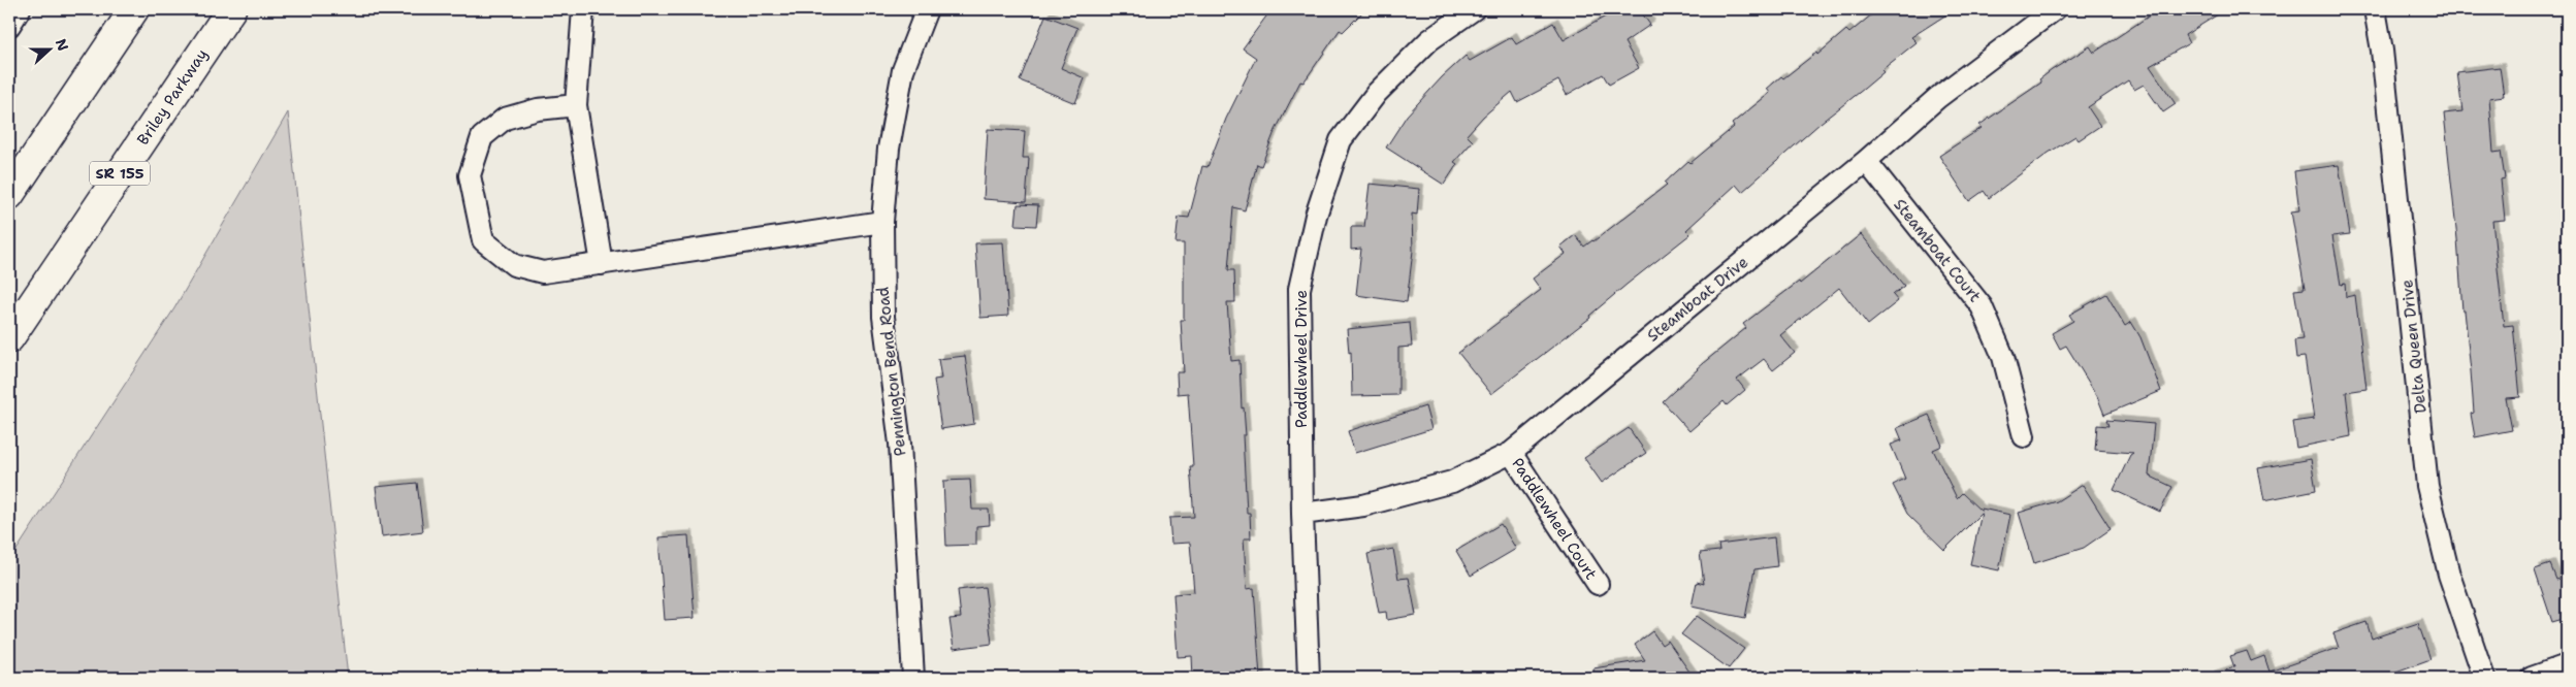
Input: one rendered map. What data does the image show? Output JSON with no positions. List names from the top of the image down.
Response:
{
  "streets": {
    "highway": ["Briley Parkway", "SR 155"],
    "street": [
      "Steamboat Court",
      "Steamboat Drive",
      "Delta Queen Drive",
      "Paddlewheel Drive",
      "Pennington Bend Road",
      "Paddlewheel Court"
    ]
  },
  "crossings": [
    ["Steamboat Court", "Steamboat Drive"],
    ["Steamboat Drive", "Paddlewheel Drive"],
    ["Steamboat Drive", "Paddlewheel Court"]
  ],
  "north": "right"
}
